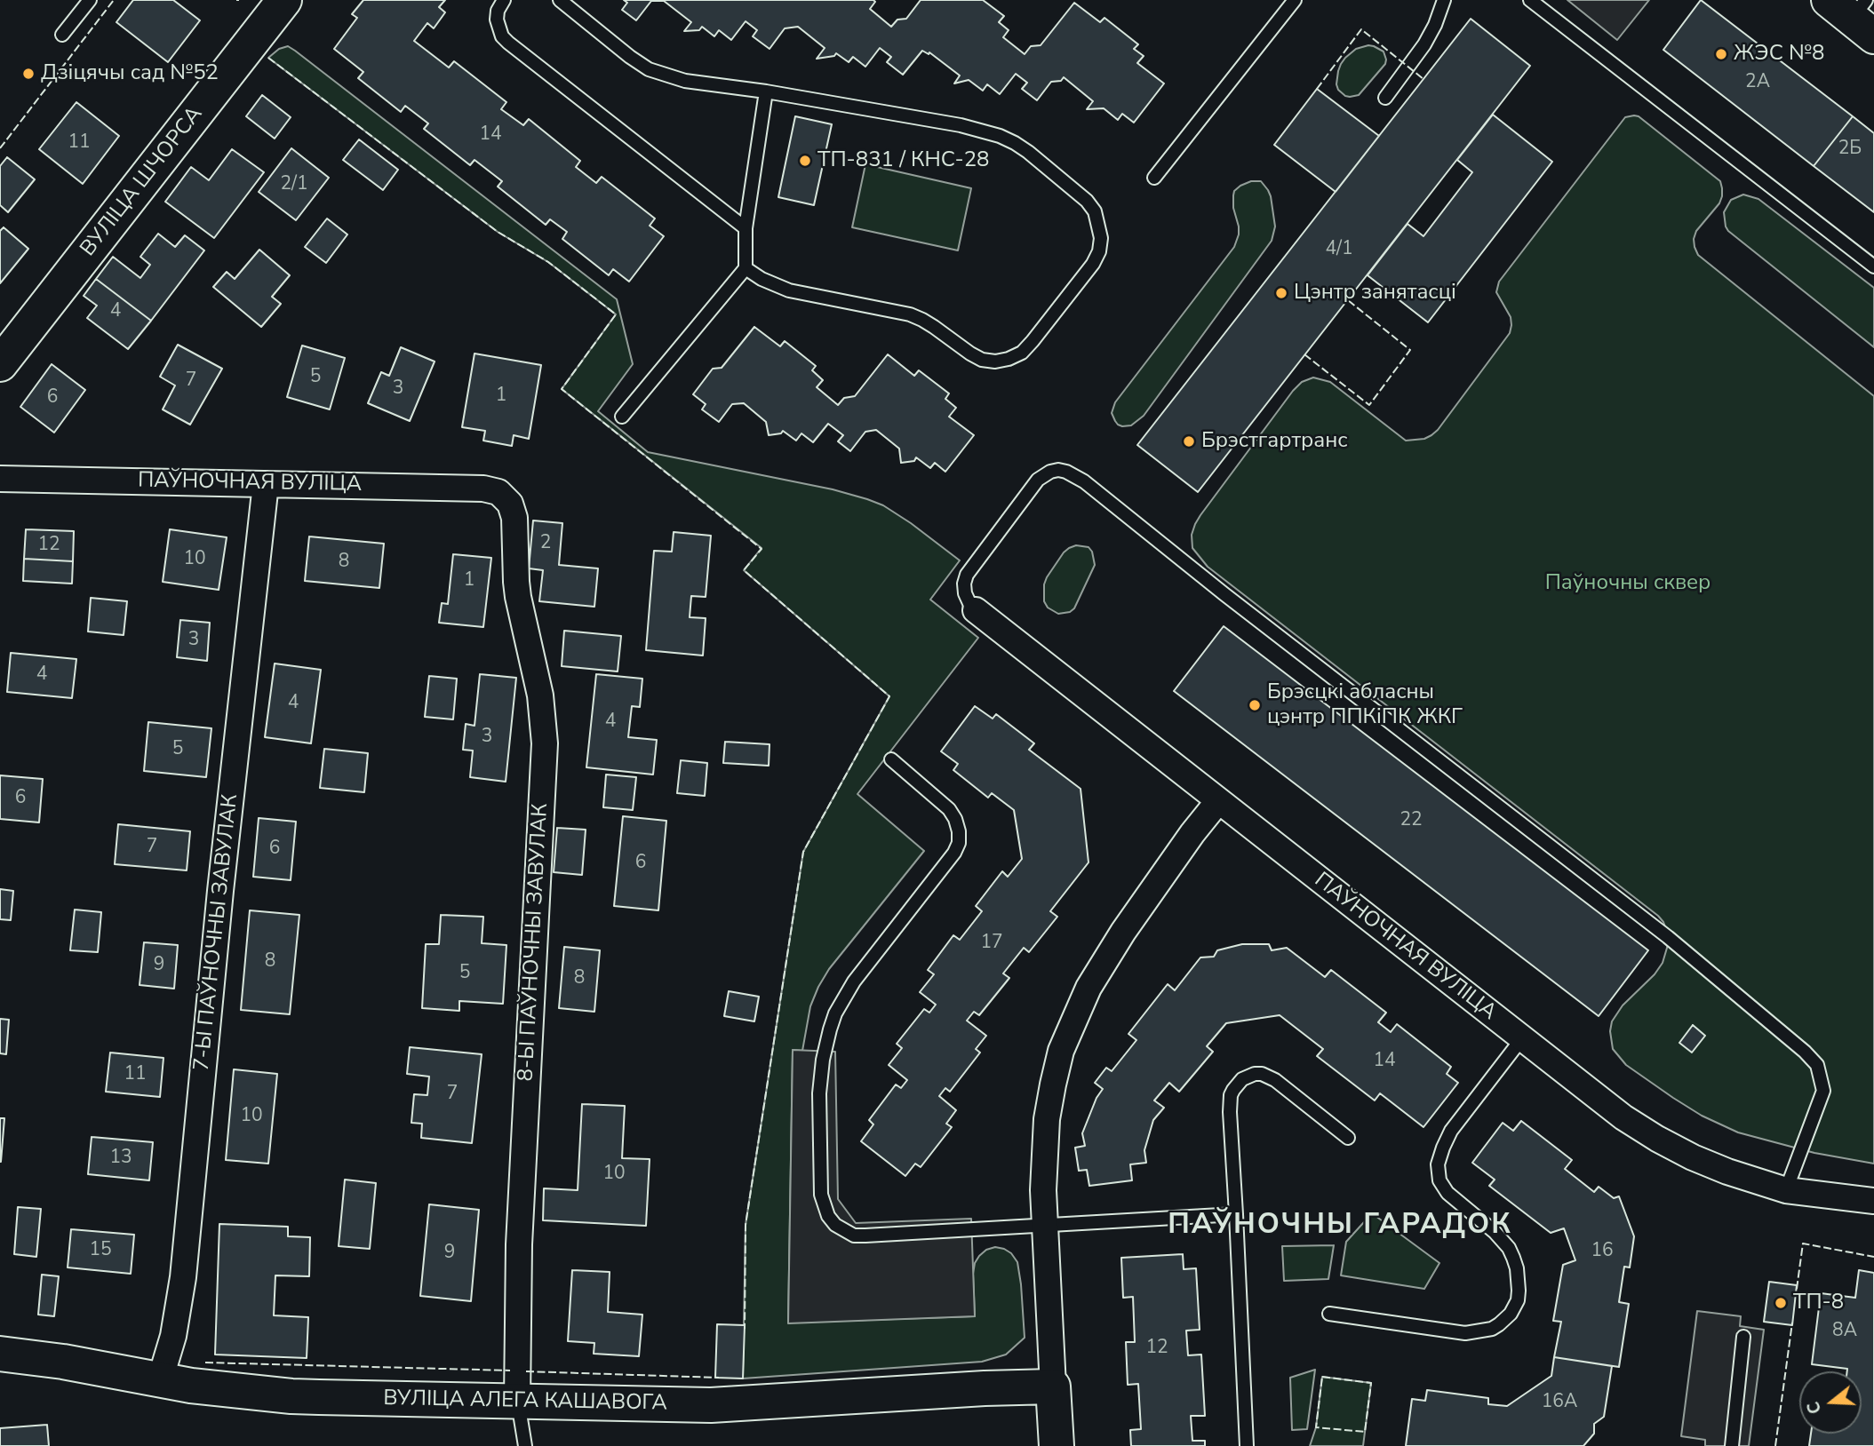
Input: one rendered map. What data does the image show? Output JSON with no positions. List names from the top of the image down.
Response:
{
  "streets": {
    "street": [
      "ВУЛІЦА ШЧОРСА",
      "ПАЎНОЧНАЯ ВУЛІЦА",
      "7-Ы ПАЎНОЧНЫ ЗАВУЛАК",
      "8-Ы ПАЎНОЧНЫ ЗАВУЛАК",
      "ВУЛІЦА АЛЕГА КАШАВОГА"
    ]
  },
  "crossings": [
    ["ПАЎНОЧНАЯ ВУЛІЦА", "7-Ы ПАЎНОЧНЫ ЗАВУЛАК"],
    ["ПАЎНОЧНАЯ ВУЛІЦА", "8-Ы ПАЎНОЧНЫ ЗАВУЛАК"],
    ["7-Ы ПАЎНОЧНЫ ЗАВУЛАК", "ВУЛІЦА АЛЕГА КАШАВОГА"],
    ["8-Ы ПАЎНОЧНЫ ЗАВУЛАК", "ВУЛІЦА АЛЕГА КАШАВОГА"]
  ],
  "districts": ["ПАЎНОЧНЫ ГАРАДОК"],
  "parks": ["Паўночны сквер"],
  "places": [
    "ЖЭС №8",
    "Дзіцячы сад №52",
    "ТП-831 / КНС-28",
    "Цэнтр занятасці",
    "Брэстгартранс",
    "Брэсцкі абласны цэнтр ППКіПК ЖКГ",
    "ТП-8"
  ],
  "house_numbers": [
    "2А",
    "14",
    "11",
    "2Б",
    "2/1",
    "4/1",
    "4",
    "5",
    "7",
    "3",
    "1",
    "6",
    "2",
    "12",
    "10",
    "8",
    "1",
    "3",
    "4",
    "4",
    "4",
    "3",
    "5",
    "6",
    "22",
    "7",
    "6",
    "6",
    "17",
    "8",
    "9",
    "5",
    "8",
    "14",
    "11",
    "7",
    "10",
    "13",
    "10",
    "15",
    "16",
    "9",
    "8А",
    "12",
    "16А"
  ],
  "north": "left"
}
